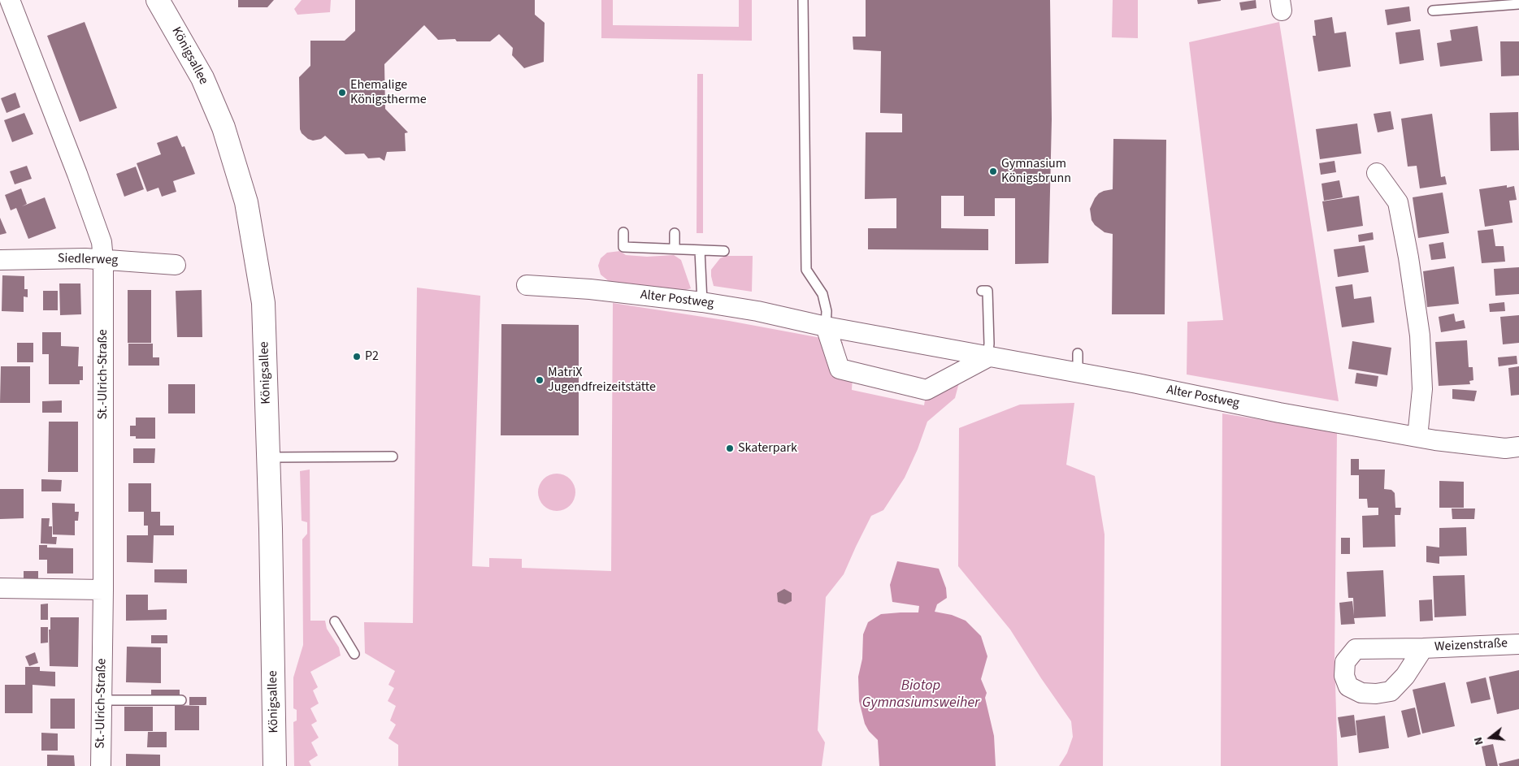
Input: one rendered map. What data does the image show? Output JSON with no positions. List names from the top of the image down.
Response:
{
  "streets": {
    "street": [
      "Königsallee",
      "Siedlerweg",
      "Alter Postweg",
      "St.-Ulrich-Straße",
      "Weizenstraße"
    ]
  },
  "crossings": [
    ["Siedlerweg", "St.-Ulrich-Straße"]
  ],
  "water": ["Biotop Gymnasiumsweiher"],
  "places": [
    "Ehemalige Königstherme",
    "Gymnasium Königsbrunn",
    "P2",
    "MatriX Jugendfreizeitstätte",
    "Skaterpark"
  ],
  "north": "left"
}
